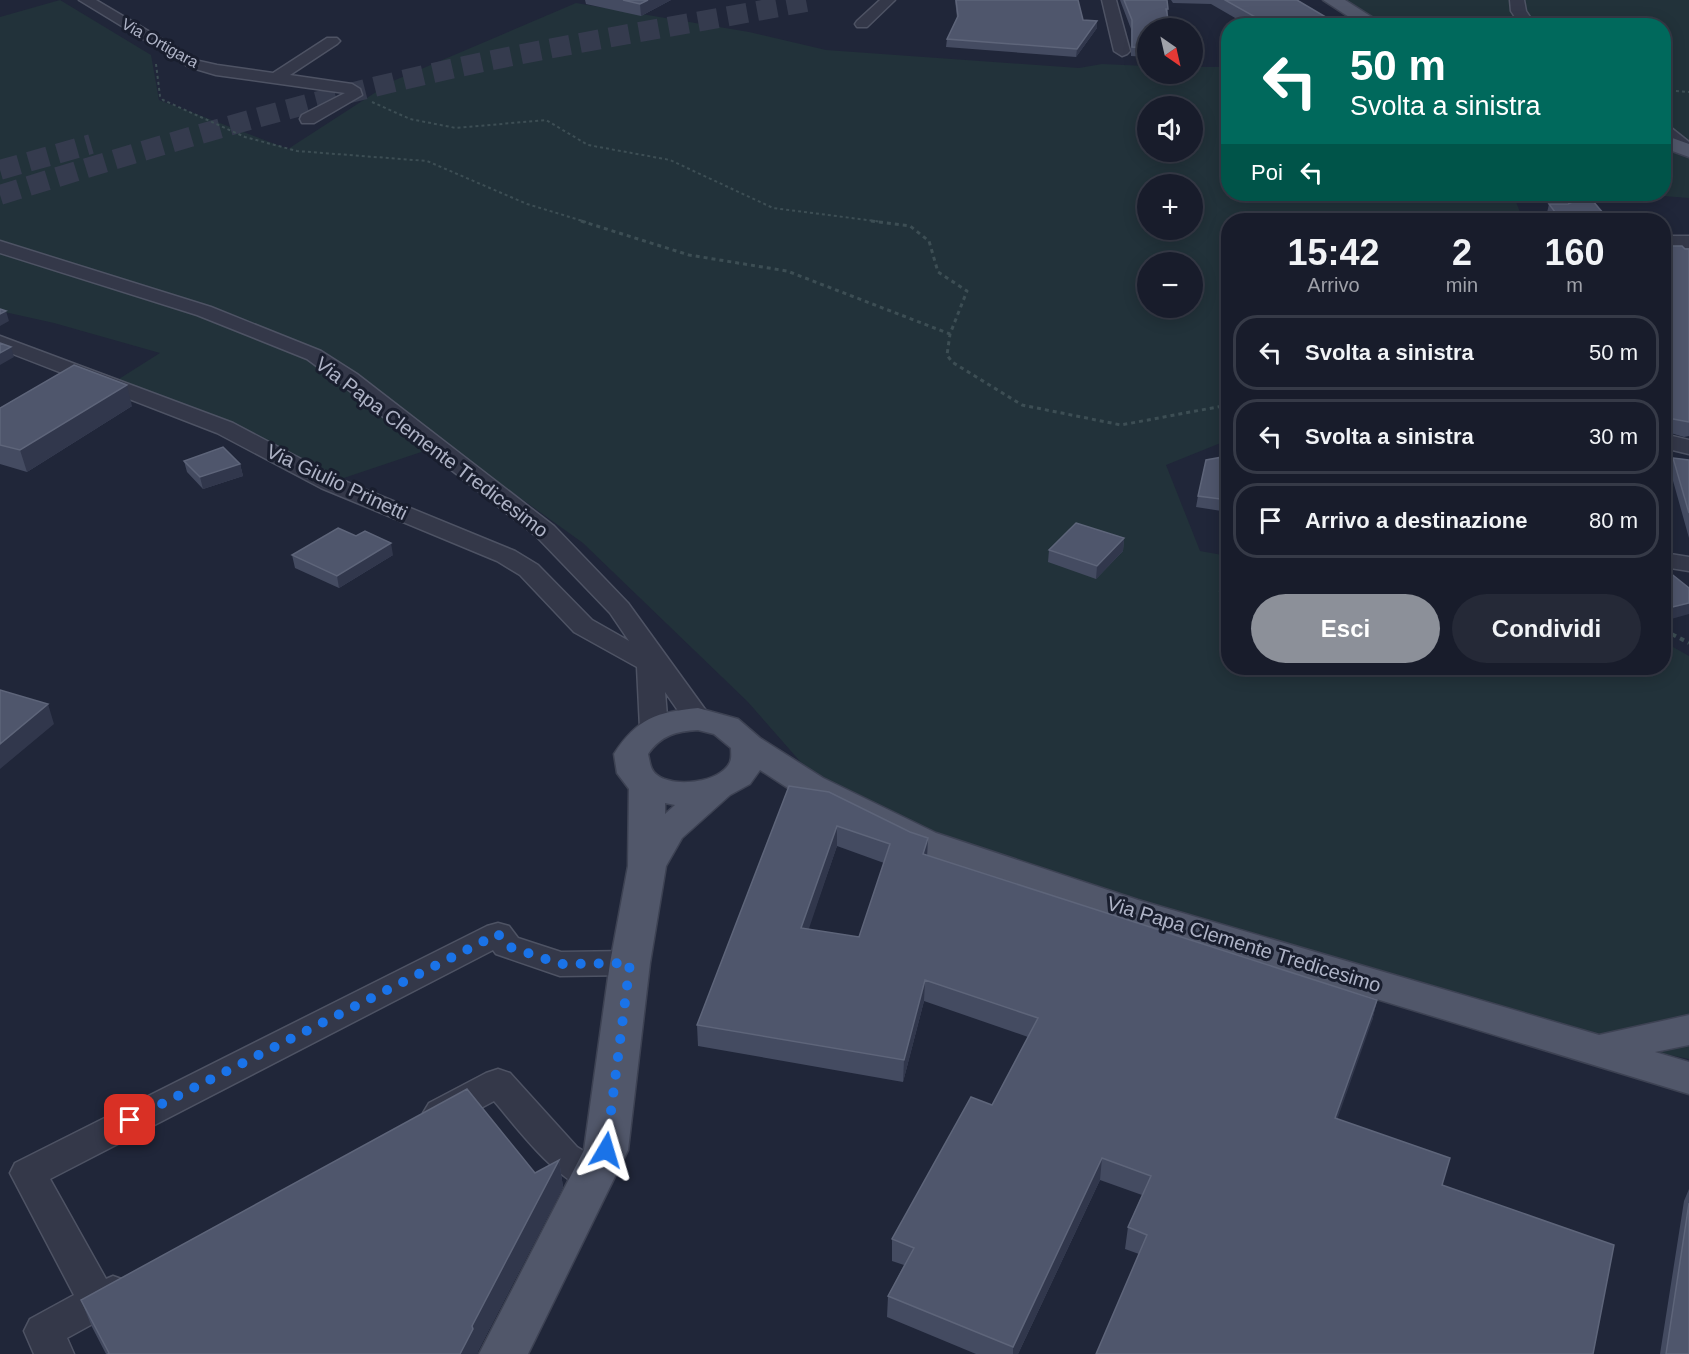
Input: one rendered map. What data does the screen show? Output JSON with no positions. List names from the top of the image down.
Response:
{
  "streets": {
    "main road": ["Via Papa Clemente Tredicesimo"],
    "street": ["Via Ortigara", "Via Giulio Prinetti"]
  },
  "crossings": [
    ["Via Papa Clemente Tredicesimo", "Via Giulio Prinetti"]
  ],
  "north": "bottom right",
  "page": {
    "map_buttons": ["+", "−"],
    "turn": ["50 m", "Svolta a sinistra"],
    "then": "Poi",
    "eta": [
      "15:42",
      "Arrivo",
      "2",
      "min",
      "160",
      "m"
    ],
    "list": [
      {
        "name": "Svolta a sinistra",
        "value": "50 m"
      },
      {
        "name": "Svolta a sinistra",
        "value": "30 m"
      },
      {
        "name": "Arrivo a destinazione",
        "value": "80 m"
      }
    ],
    "buttons": ["Esci", "Condividi"]
  }
}
